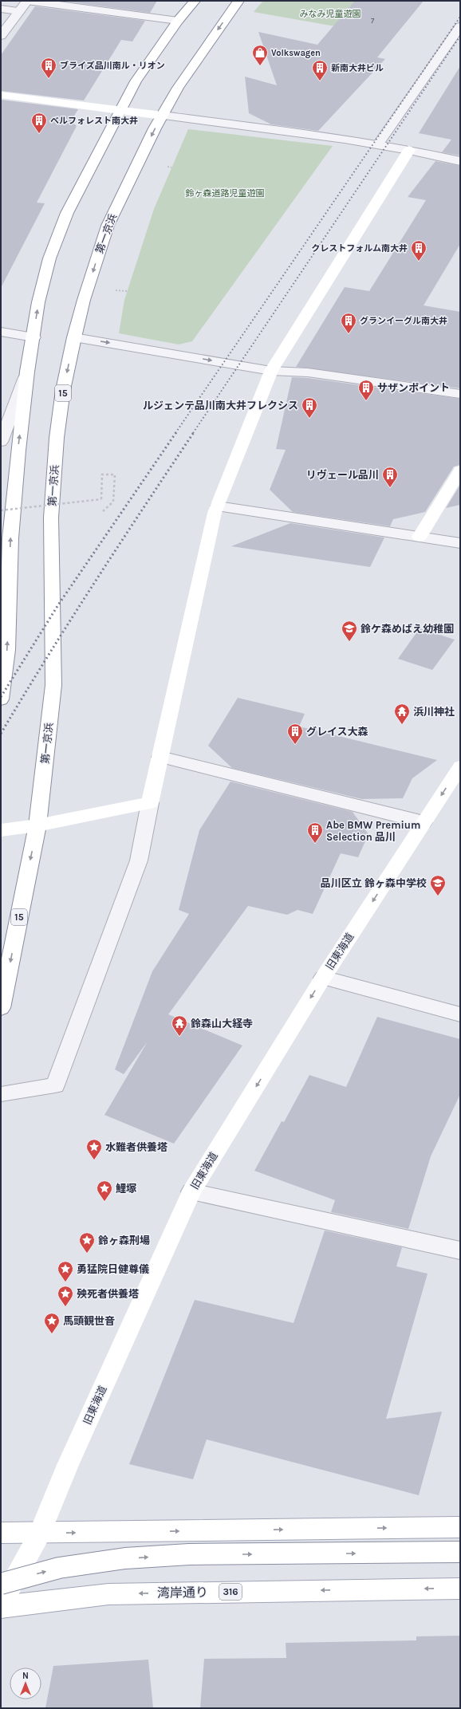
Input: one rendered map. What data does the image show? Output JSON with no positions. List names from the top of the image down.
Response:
{
  "streets": {
    "main road": [
      "第一京浜",
      "15",
      "旧東海道",
      "316",
      "湾岸通り"
    ]
  },
  "one_way": ["旧東海道"],
  "parks": ["みなみ児童遊園", "鈴ヶ森道路児童遊園"],
  "places": {
    "shop": ["Volkswagen"],
    "building": [
      "ブライズ品川南ル・リオン",
      "新南大井ビル",
      "ベルフォレスト南大井",
      "クレストフォルム南大井",
      "グランイーグル南大井",
      "サザンポイント",
      "ルジェンテ品川南大井フレクシス",
      "リヴェール品川",
      "グレイス大森",
      "Abe BMW Premium Selection 品川"
    ],
    "school or university": ["鈴ケ森めばえ幼稚園", "品川区立 鈴ヶ森中学校"],
    "temple": ["浜川神社", "鈴森山大経寺"],
    "place": [
      "水難者供養塔",
      "鯉塚",
      "鈴ヶ森刑場",
      "勇猛院日健尊儀",
      "殃死者供養塔",
      "馬頭観世音"
    ]
  },
  "house_numbers": ["7"],
  "north": "top"
}
